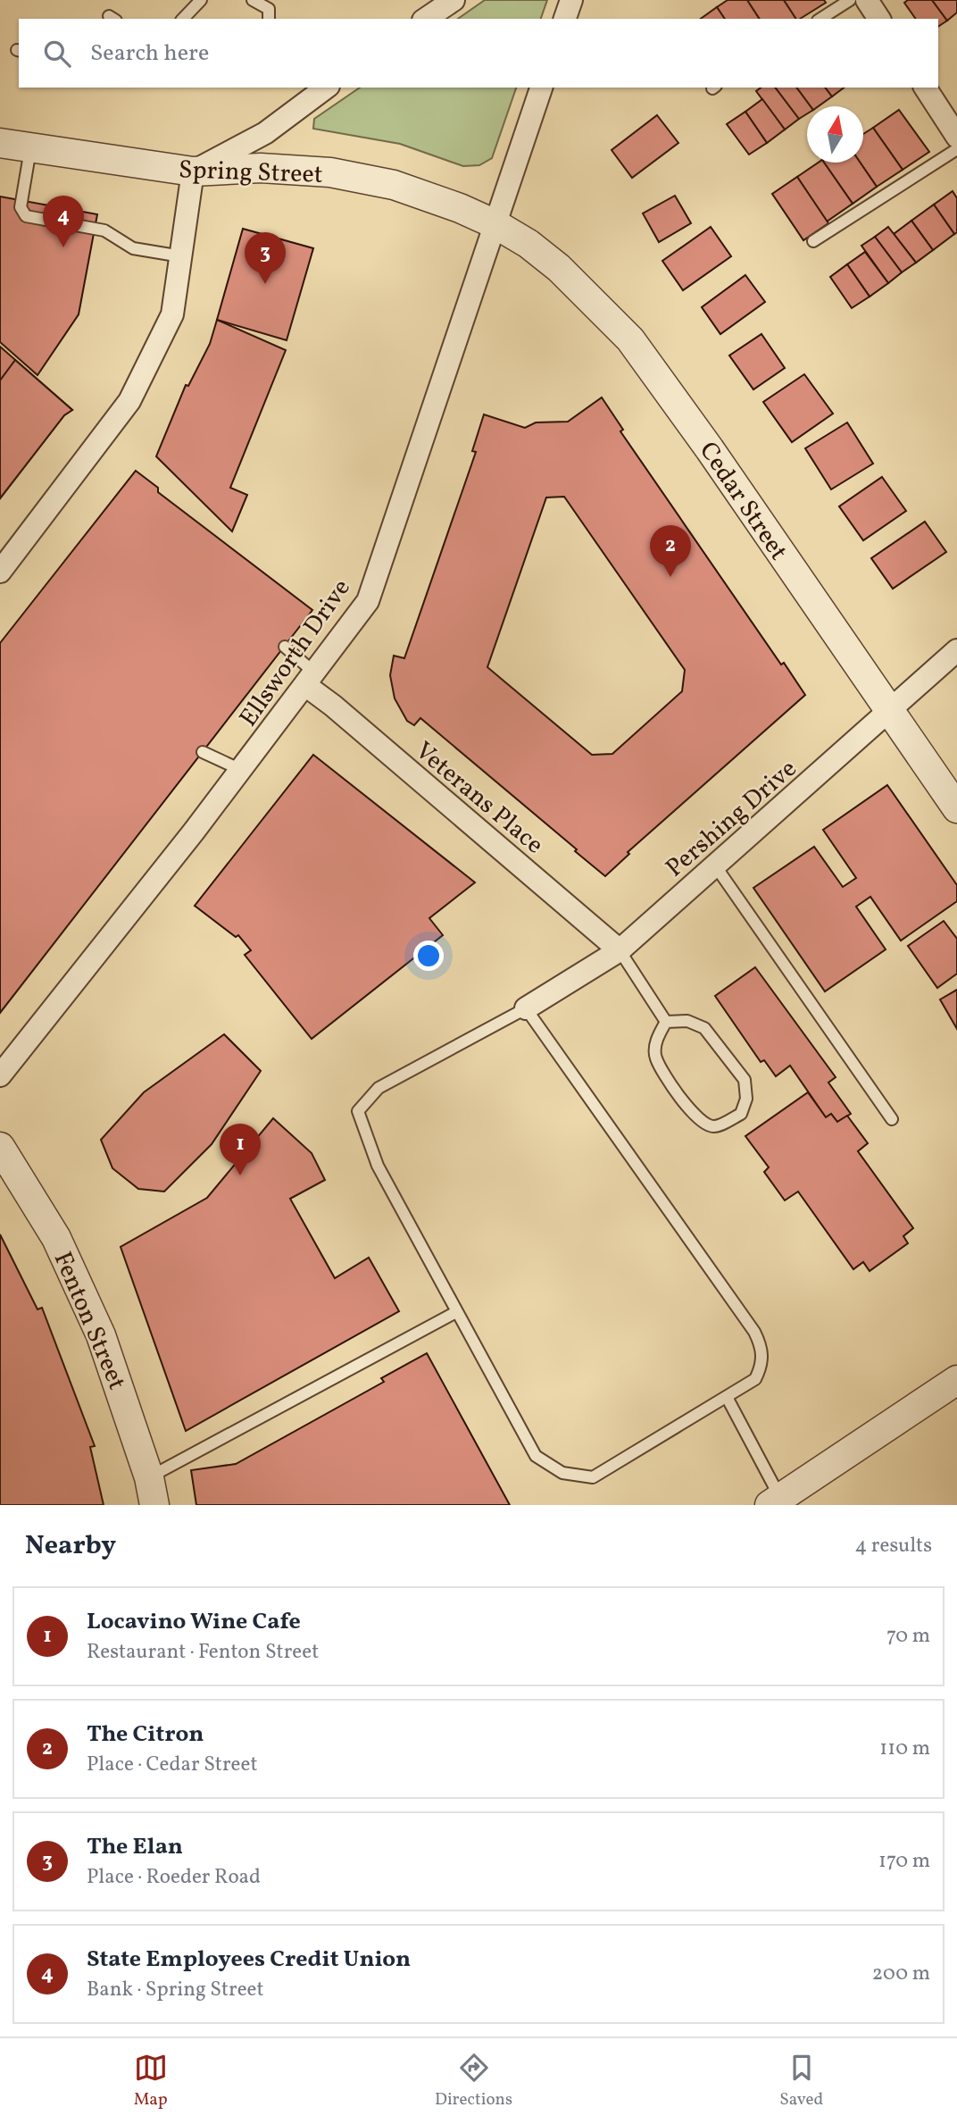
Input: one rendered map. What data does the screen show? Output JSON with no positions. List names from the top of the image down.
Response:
{
  "streets": {
    "street": [
      "Spring Street",
      "Cedar Street",
      "Ellsworth Drive",
      "Veterans Place",
      "Pershing Drive",
      "Fenton Street"
    ]
  },
  "crossings": [
    ["Spring Street", "Cedar Street"],
    ["Spring Street", "Ellsworth Drive"],
    ["Cedar Street", "Ellsworth Drive"],
    ["Cedar Street", "Pershing Drive"],
    ["Ellsworth Drive", "Veterans Place"],
    ["Veterans Place", "Pershing Drive"]
  ],
  "north": "top",
  "page": {
    "search": "Search here",
    "pins": [
      "4",
      "3",
      "2",
      "1"
    ],
    "heading": ["Nearby", "4 results"],
    "list": [
      {
        "mark": "1",
        "name": "Locavino Wine Cafe",
        "note": "Restaurant · Fenton Street",
        "value": "70 m"
      },
      {
        "mark": "2",
        "name": "The Citron",
        "note": "Place · Cedar Street",
        "value": "110 m"
      },
      {
        "mark": "3",
        "name": "The Elan",
        "note": "Place · Roeder Road",
        "value": "170 m"
      },
      {
        "mark": "4",
        "name": "State Employees Credit Union",
        "note": "Bank · Spring Street",
        "value": "200 m"
      }
    ],
    "nav": ["Map", "Directions", "Saved"]
  }
}
